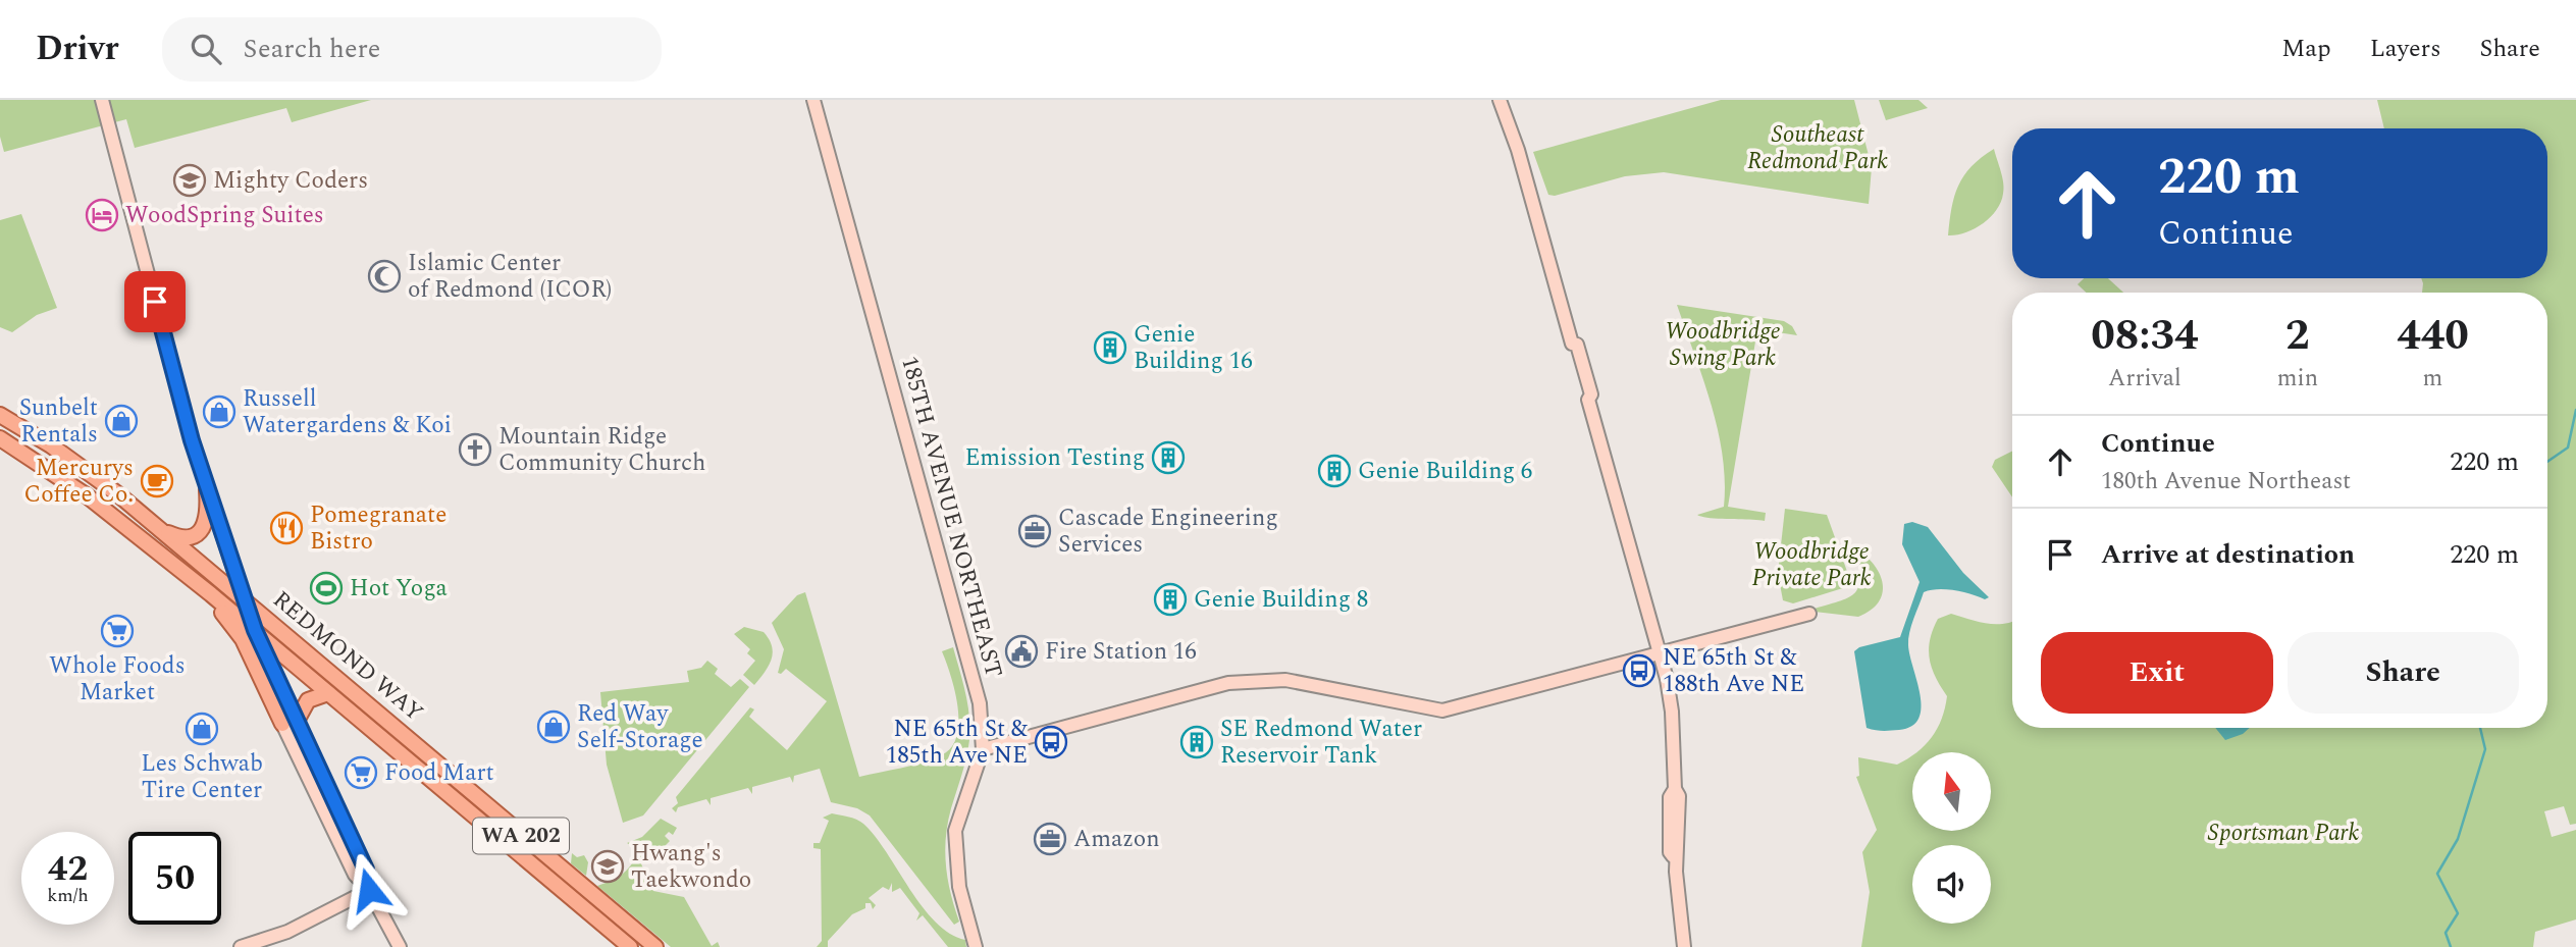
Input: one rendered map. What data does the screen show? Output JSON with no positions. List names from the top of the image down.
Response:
{
  "streets": {
    "main road": ["REDMOND WAY", "WA 202"],
    "street": ["185TH AVENUE NORTHEAST"]
  },
  "parks": [
    "Southeast Redmond Park",
    "Woodbridge Swing Park",
    "Woodbridge Private Park",
    "Sportsman Park"
  ],
  "places": {
    "school or university": ["Mighty Coders", "Hwang's Taekwondo"],
    "hotel": ["WoodSpring Suites"],
    "mosque": ["Islamic Center of Redmond (ICOR)"],
    "building": [
      "Genie Building 16",
      "Emission Testing",
      "Genie Building 6",
      "Genie Building 8",
      "SE Redmond Water Reservoir Tank"
    ],
    "shop": [
      "Russell Watergardens & Koi",
      "Sunbelt Rentals",
      "Red Way Self-Storage",
      "Les Schwab Tire Center"
    ],
    "church": ["Mountain Ridge Community Church"],
    "cafe": ["Mercurys Coffee Co."],
    "restaurant": ["Pomegranate Bistro"],
    "office": ["Cascade Engineering Services", "Amazon"],
    "sports": ["Hot Yoga"],
    "supermarket": ["Whole Foods Market", "Food Mart"],
    "public building": ["Fire Station 16"],
    "bus stop": ["NE 65th St & 188th Ave NE", "NE 65th St & 185th Ave NE"]
  },
  "north": "top",
  "page": {
    "header": "Drivr",
    "search": "Search here",
    "nav": ["Map", "Layers", "Share"],
    "turn": ["220 m", "Continue"],
    "eta": [
      "08:34",
      "Arrival",
      "2",
      "min",
      "440",
      "m"
    ],
    "list": [
      {
        "name": "Continue",
        "note": "180th Avenue Northeast",
        "value": "220 m"
      },
      {
        "name": "Arrive at destination",
        "value": "220 m"
      }
    ],
    "buttons": ["Exit", "Share"],
    "speed": "42 km/h",
    "limit": "50"
  }
}
